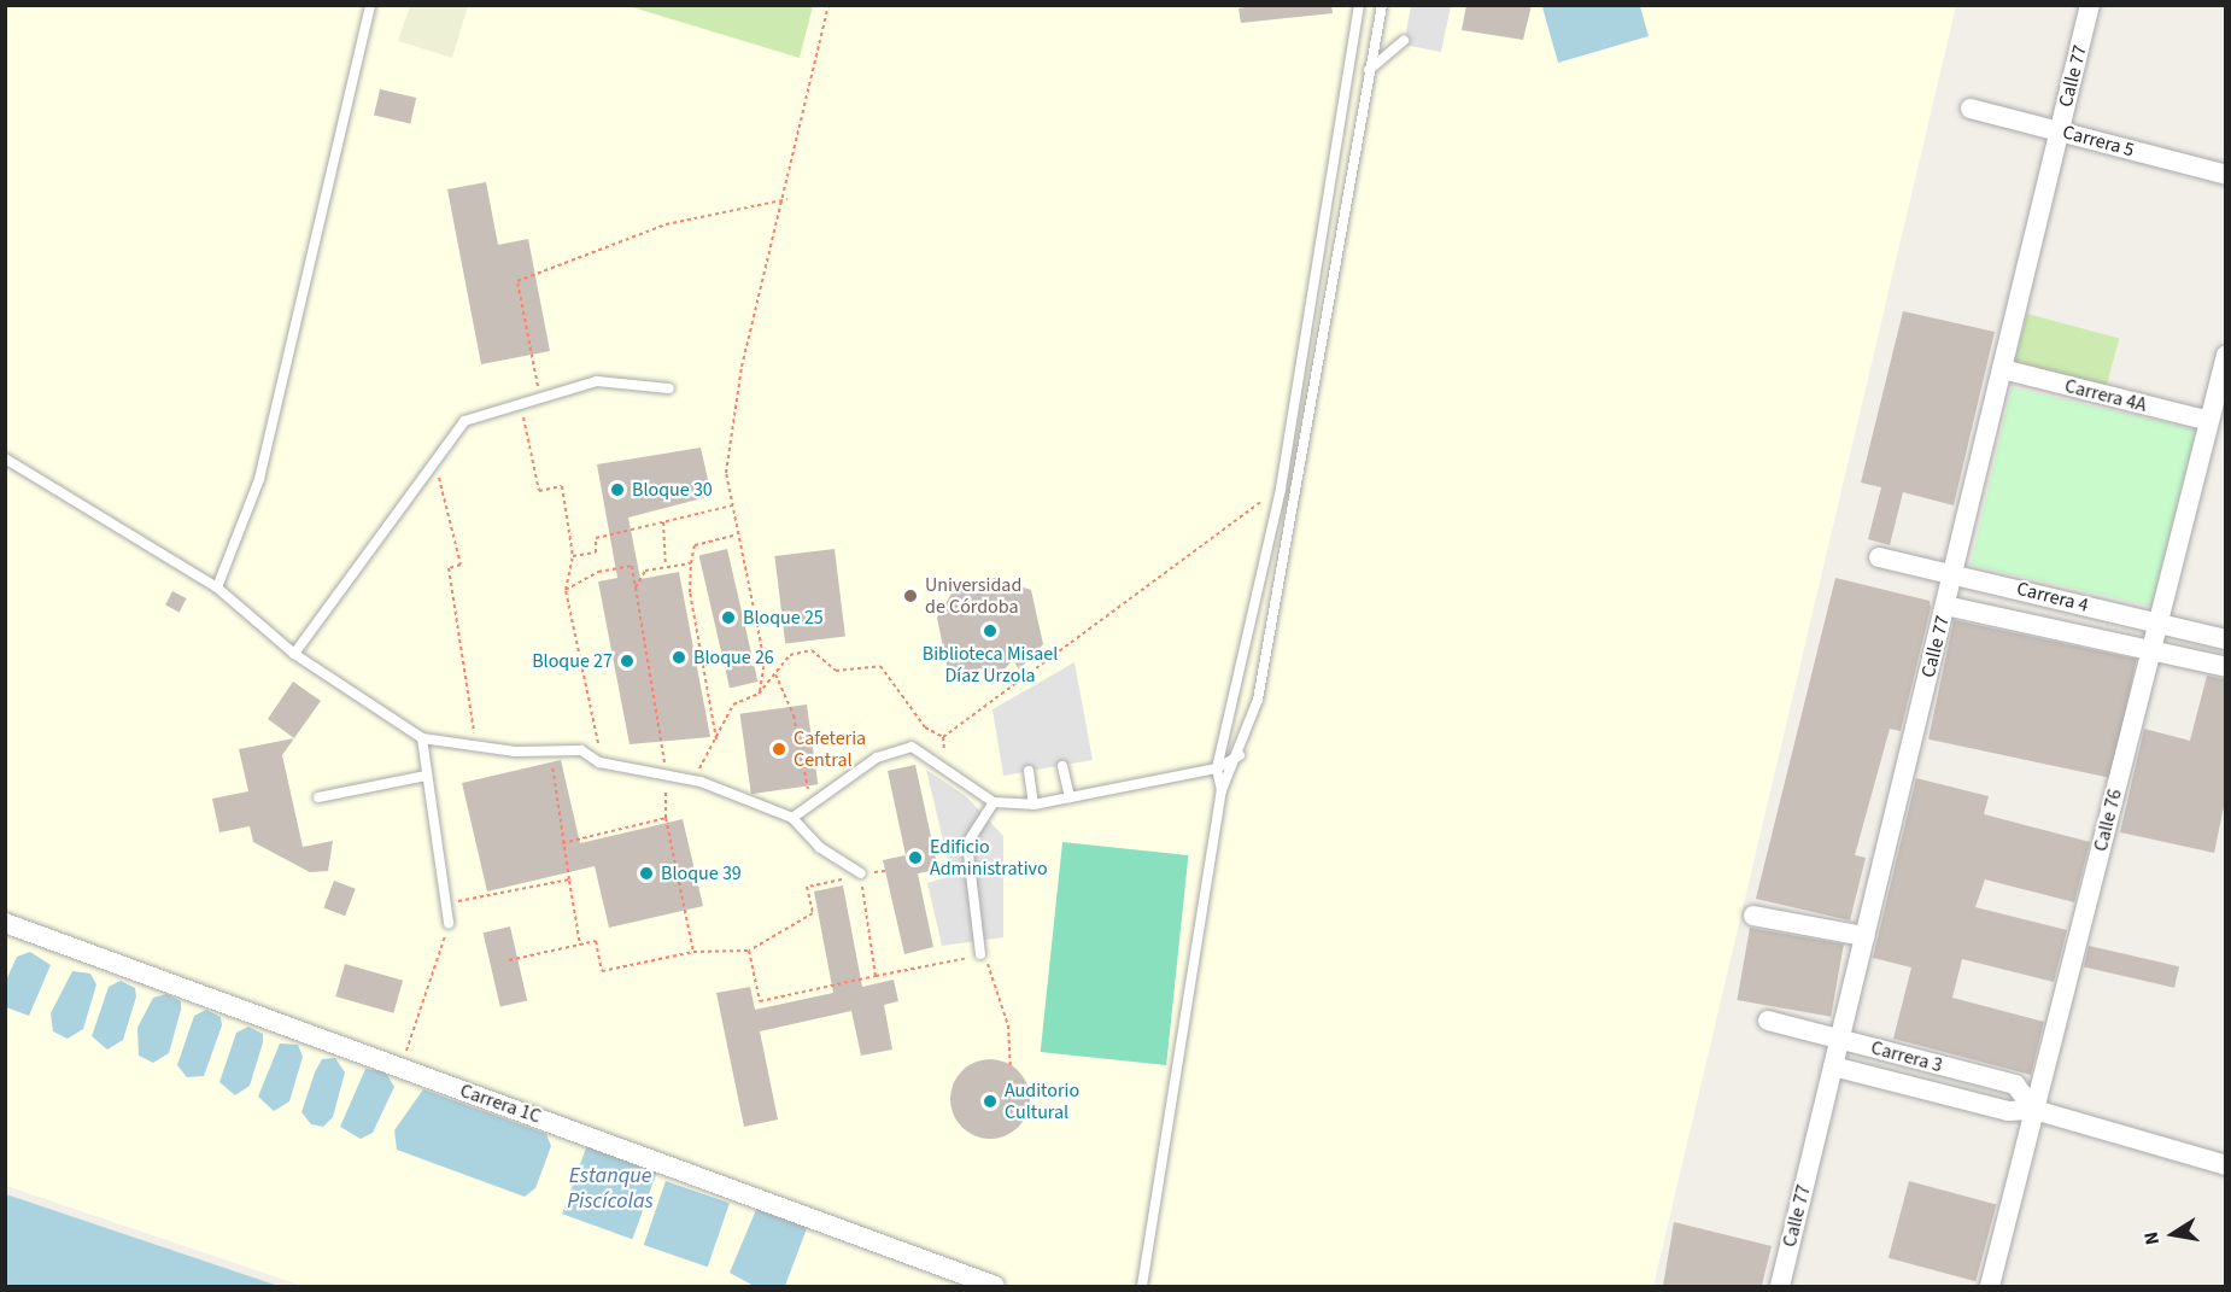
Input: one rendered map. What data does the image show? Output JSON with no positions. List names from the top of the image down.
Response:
{
  "streets": {
    "street": [
      "Calle 77",
      "Carrera 5",
      "Carrera 4A",
      "Carrera 4",
      "Calle 76",
      "Carrera 3",
      "Carrera 1C"
    ]
  },
  "crossings": [
    ["Calle 77", "Carrera 5"],
    ["Calle 77", "Carrera 4A"],
    ["Calle 77", "Carrera 4"],
    ["Calle 77", "Carrera 3"],
    ["Carrera 4A", "Calle 76"],
    ["Carrera 4", "Calle 76"],
    ["Calle 76", "Carrera 3"]
  ],
  "water": ["Estanque Piscícolas"],
  "places": [
    "Bloque 30",
    "Universidad de Córdoba",
    "Bloque 25",
    "Biblioteca Misael Díaz Urzola",
    "Bloque 26",
    "Bloque 27",
    "Cafeteria Central",
    "Edificio Administrativo",
    "Bloque 39",
    "Auditorio Cultural"
  ],
  "north": "left"
}
